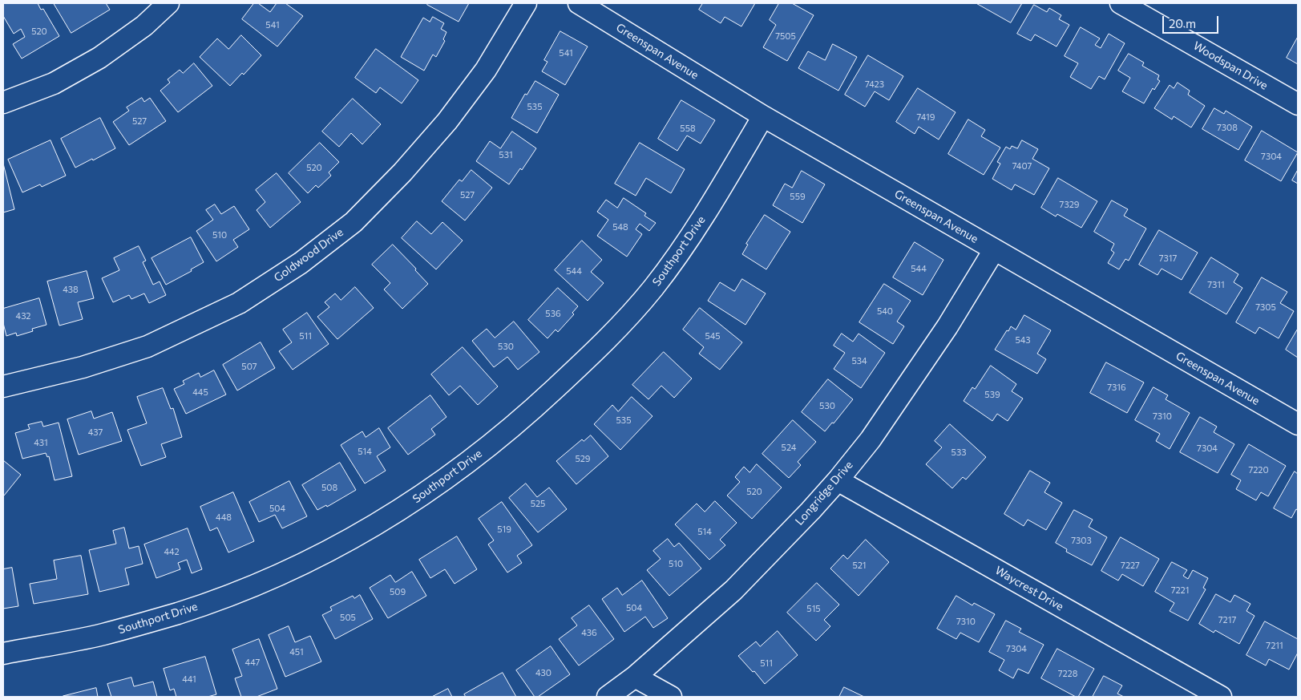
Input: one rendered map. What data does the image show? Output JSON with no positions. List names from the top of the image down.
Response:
{
  "streets": {
    "street": [
      "Greenspan Avenue",
      "Woodspan Drive",
      "Southport Drive",
      "Goldwood Drive",
      "Longridge Drive",
      "Waycrest Drive"
    ]
  },
  "crossings": [
    ["Greenspan Avenue", "Southport Drive"],
    ["Greenspan Avenue", "Longridge Drive"],
    ["Longridge Drive", "Waycrest Drive"]
  ],
  "house_numbers": [
    "541",
    "520",
    "7505",
    "541",
    "7423",
    "535",
    "7419",
    "527",
    "7308",
    "558",
    "531",
    "7304",
    "7407",
    "520",
    "527",
    "559",
    "7329",
    "548",
    "510",
    "7317",
    "544",
    "544",
    "7311",
    "438",
    "7305",
    "540",
    "536",
    "432",
    "511",
    "545",
    "543",
    "530",
    "534",
    "507",
    "7316",
    "445",
    "539",
    "530",
    "7310",
    "535",
    "437",
    "431",
    "524",
    "7304",
    "514",
    "533",
    "529",
    "7220",
    "508",
    "520",
    "525",
    "504",
    "448",
    "519",
    "514",
    "7303",
    "442",
    "510",
    "521",
    "7227",
    "7221",
    "509",
    "504",
    "515",
    "505",
    "7217",
    "7310",
    "436",
    "7211",
    "7304",
    "451",
    "447",
    "511",
    "430",
    "7228",
    "441"
  ],
  "scale_bar": "20 m"
}
